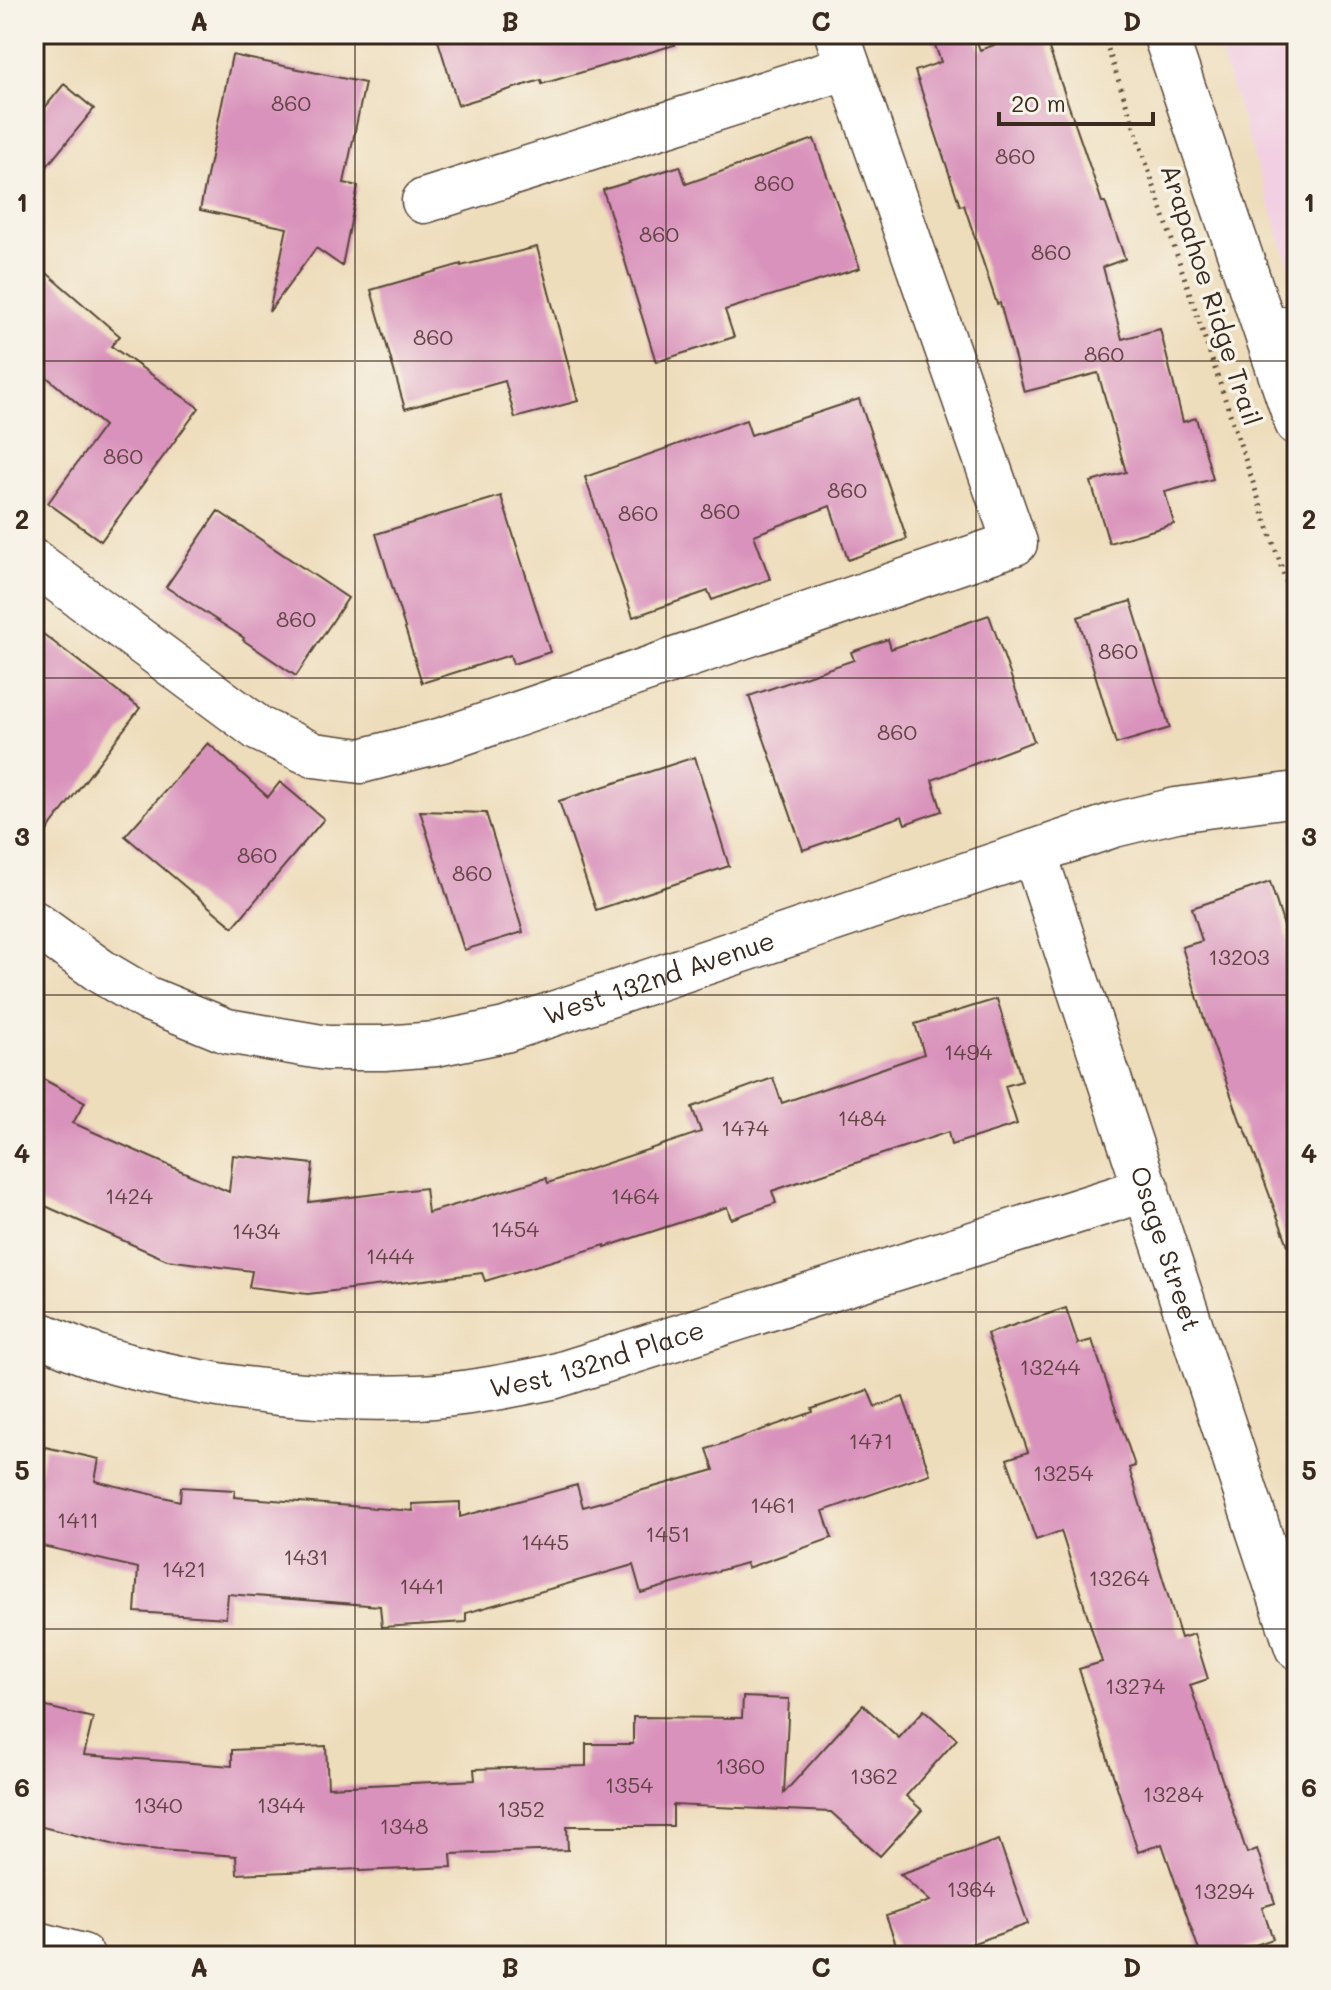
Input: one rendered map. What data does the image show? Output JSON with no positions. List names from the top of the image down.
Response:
{
  "streets": {
    "street": ["West 132nd Avenue", "Osage Street", "West 132nd Place"],
    "path": ["Arapahoe Ridge Trail"]
  },
  "crossings": [
    ["West 132nd Avenue", "Osage Street"],
    ["Osage Street", "West 132nd Place"]
  ],
  "house_numbers": [
    "860",
    "860",
    "860",
    "860",
    "860",
    "860",
    "860",
    "860",
    "860",
    "860",
    "860",
    "860",
    "860",
    "860",
    "860",
    "860",
    "13203",
    "1494",
    "1484",
    "1474",
    "1424",
    "1464",
    "1454",
    "1434",
    "1444",
    "13244",
    "1471",
    "13254",
    "1461",
    "1411",
    "1451",
    "1445",
    "1431",
    "1421",
    "13264",
    "1441",
    "13274",
    "1360",
    "1362",
    "1354",
    "13284",
    "1340",
    "1344",
    "1352",
    "1348",
    "1364",
    "13294"
  ],
  "scale_bar": "20 m",
  "grid": {
    "columns": [
      "A",
      "B",
      "C",
      "D"
    ],
    "rows": [
      "1",
      "2",
      "3",
      "4",
      "5",
      "6"
    ]
  }
}
